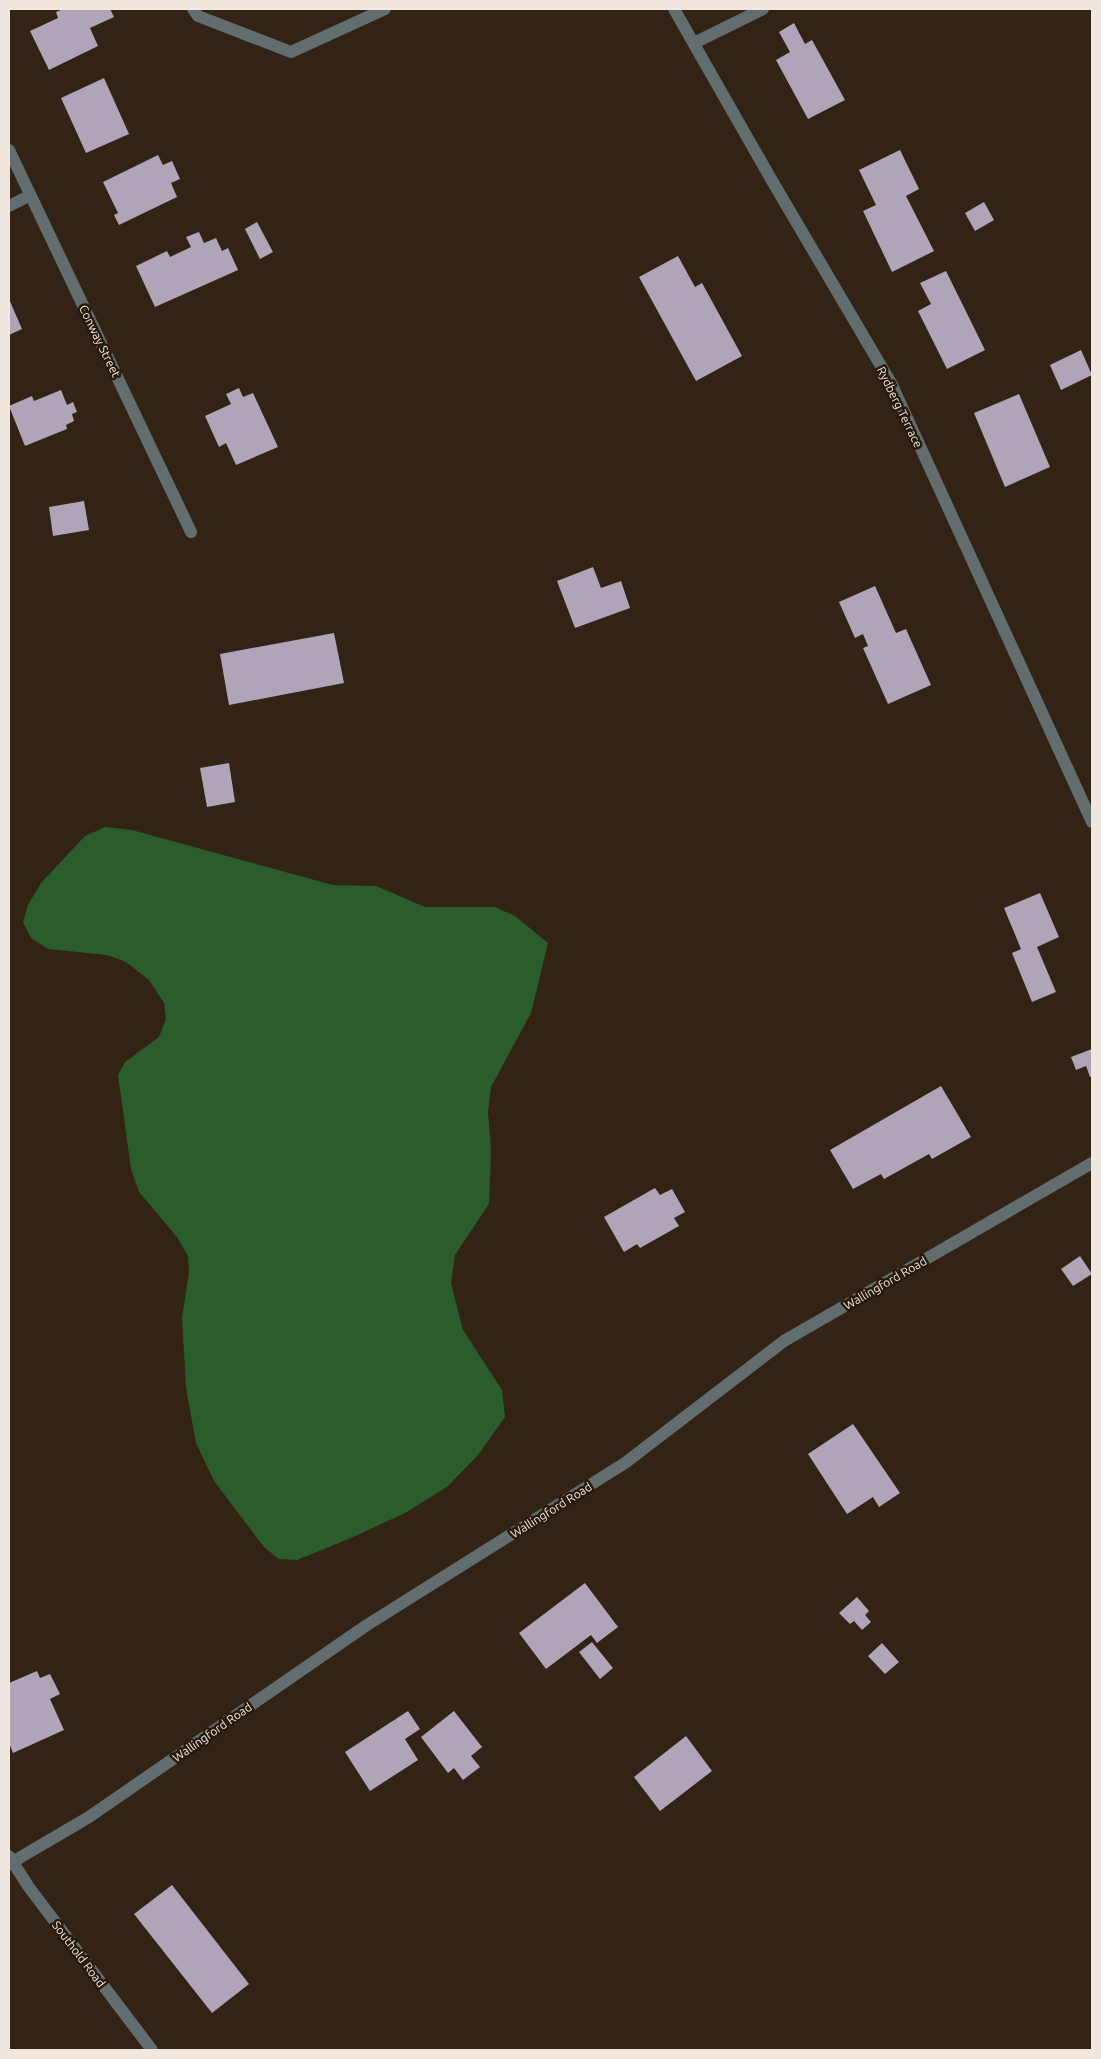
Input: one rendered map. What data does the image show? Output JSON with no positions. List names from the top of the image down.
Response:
{
  "streets": {
    "street": [
      "Conway Street",
      "Rydberg Terrace",
      "Wallingford Road",
      "Southold Road"
    ]
  },
  "crossings": [
    ["Wallingford Road", "Southold Road"]
  ]
}
